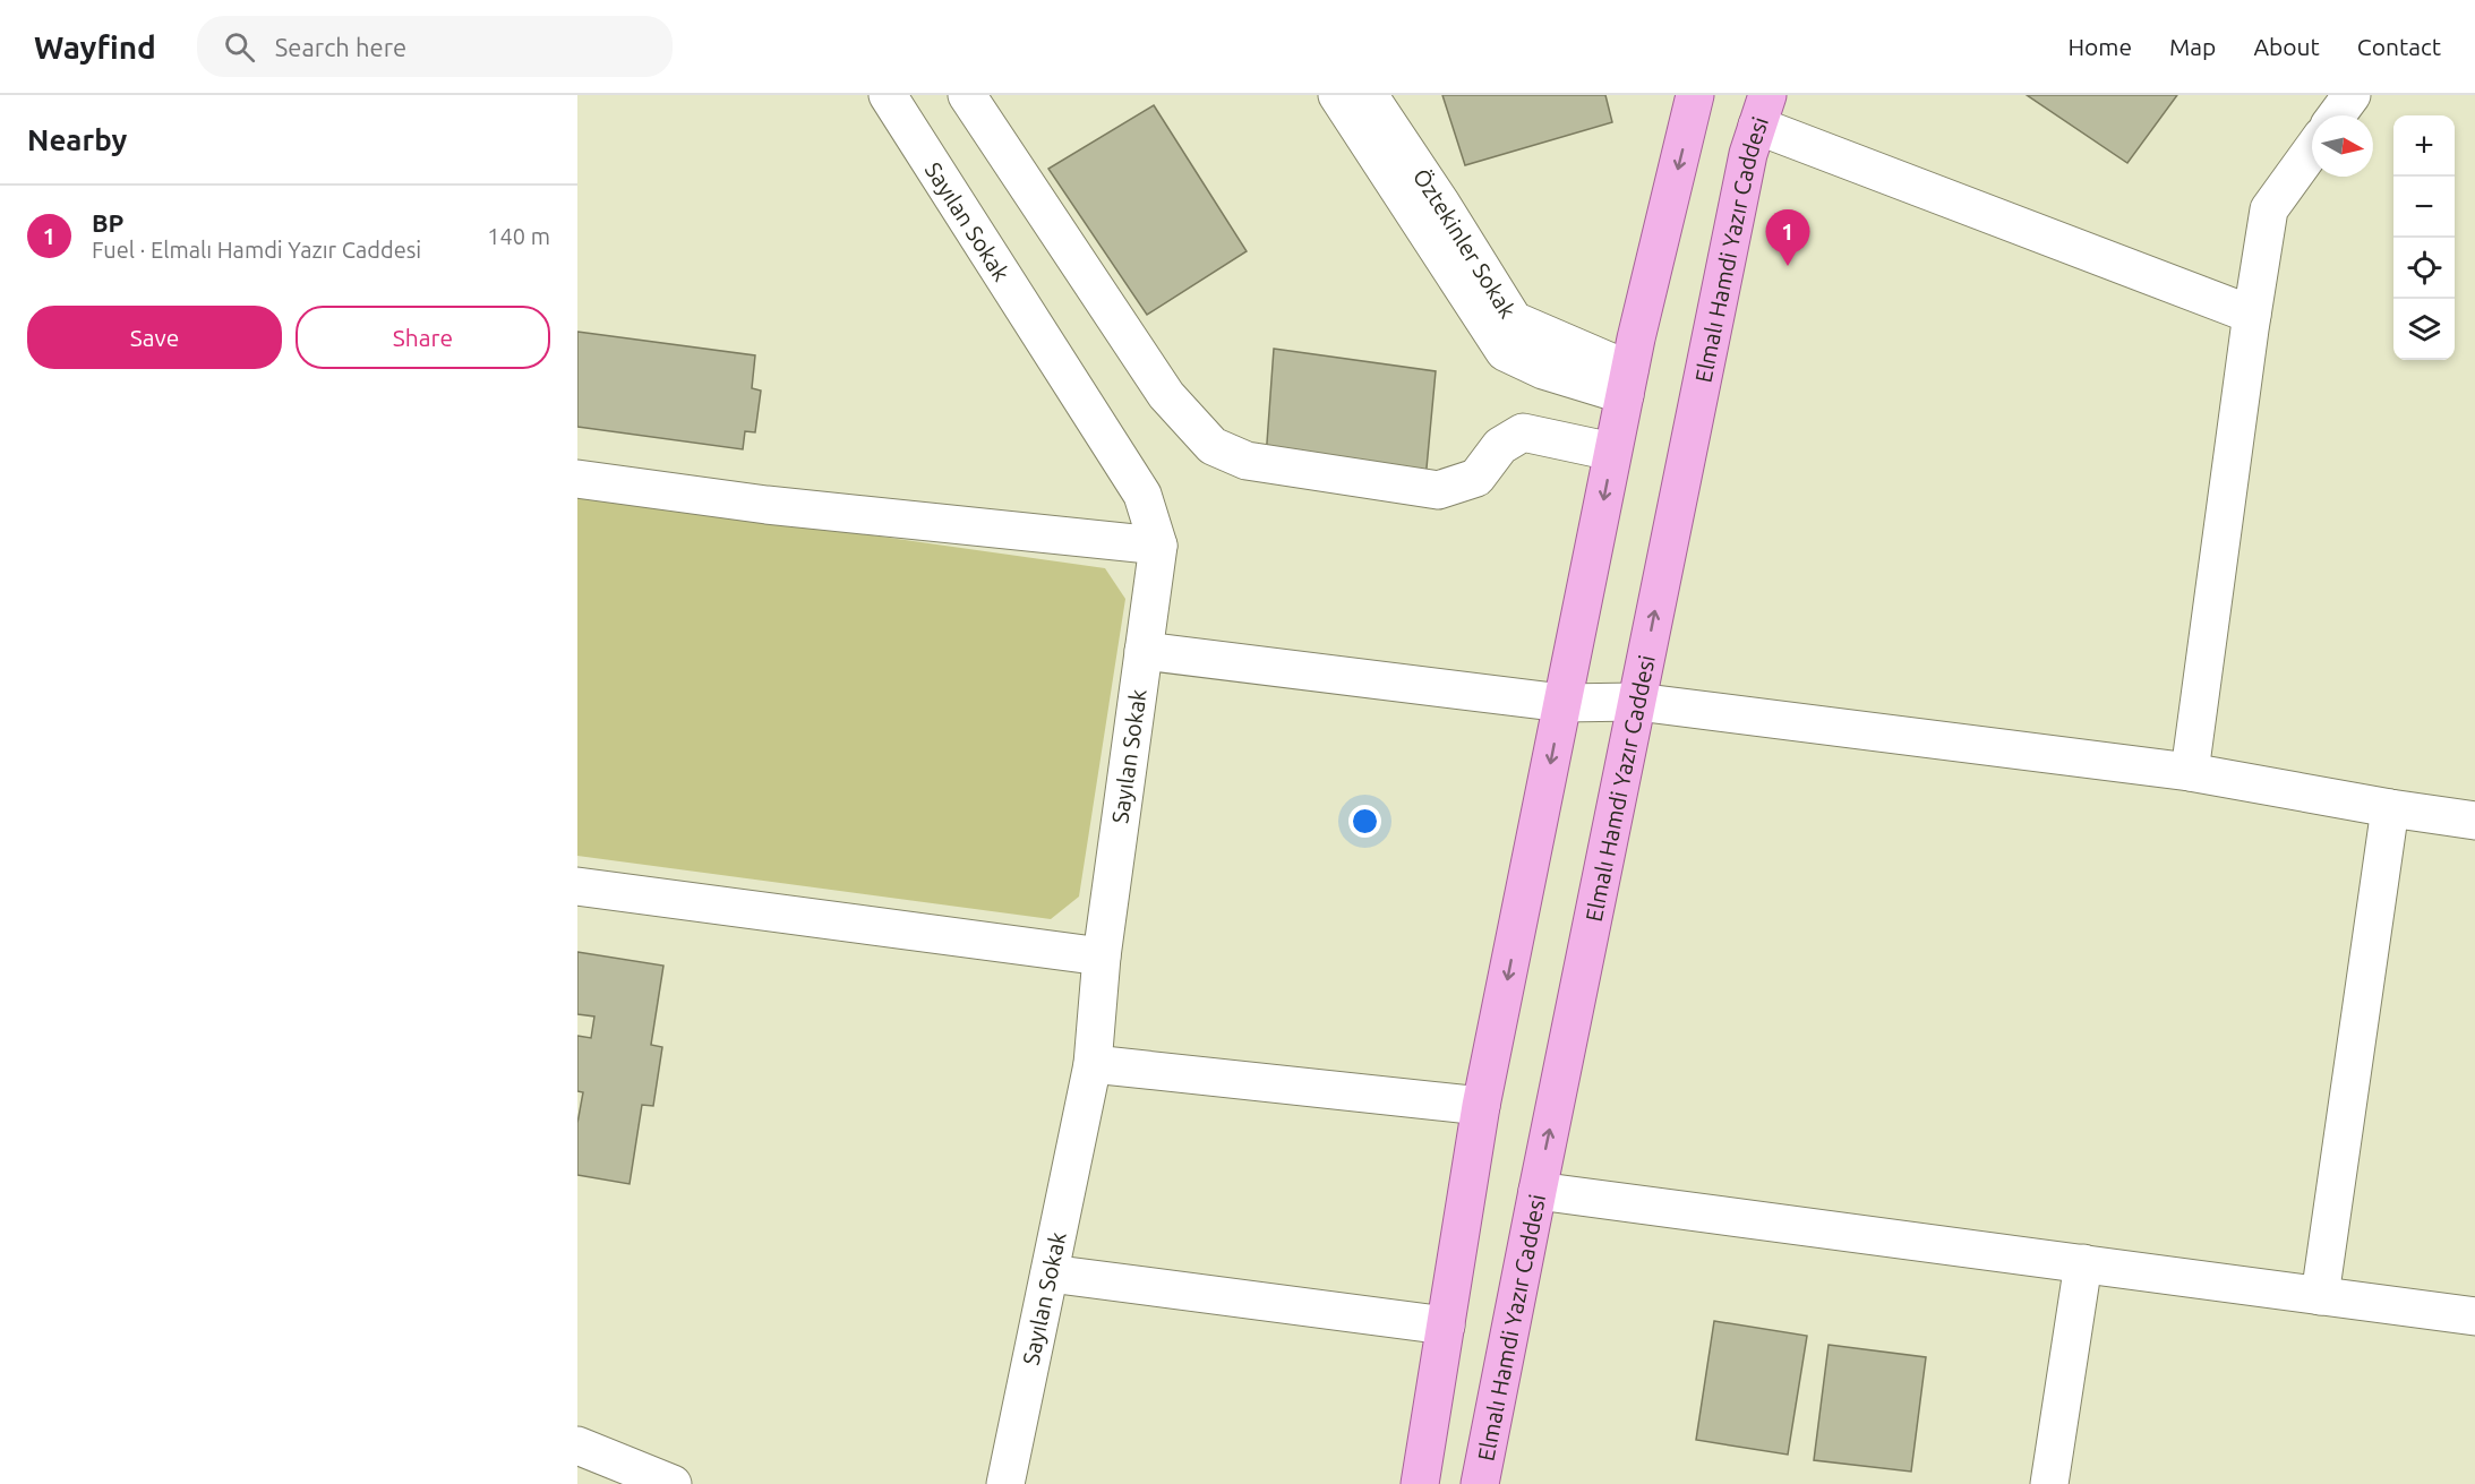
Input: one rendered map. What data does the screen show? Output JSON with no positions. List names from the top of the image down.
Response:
{
  "streets": {
    "main road": ["Elmalı Hamdi Yazır Caddesi"],
    "street": ["Sayılan Sokak", "Öztekinler Sokak"]
  },
  "north": "right",
  "page": {
    "header": "Wayfind",
    "search": "Search here",
    "nav": [
      "Home",
      "Map",
      "About",
      "Contact"
    ],
    "heading": "Nearby",
    "map_buttons": ["+", "−"],
    "list": [
      {
        "mark": "1",
        "name": "BP",
        "note": "Fuel · Elmalı Hamdi Yazır Caddesi",
        "value": "140 m"
      }
    ],
    "pins": "1",
    "buttons": ["Save", "Share"]
  }
}
